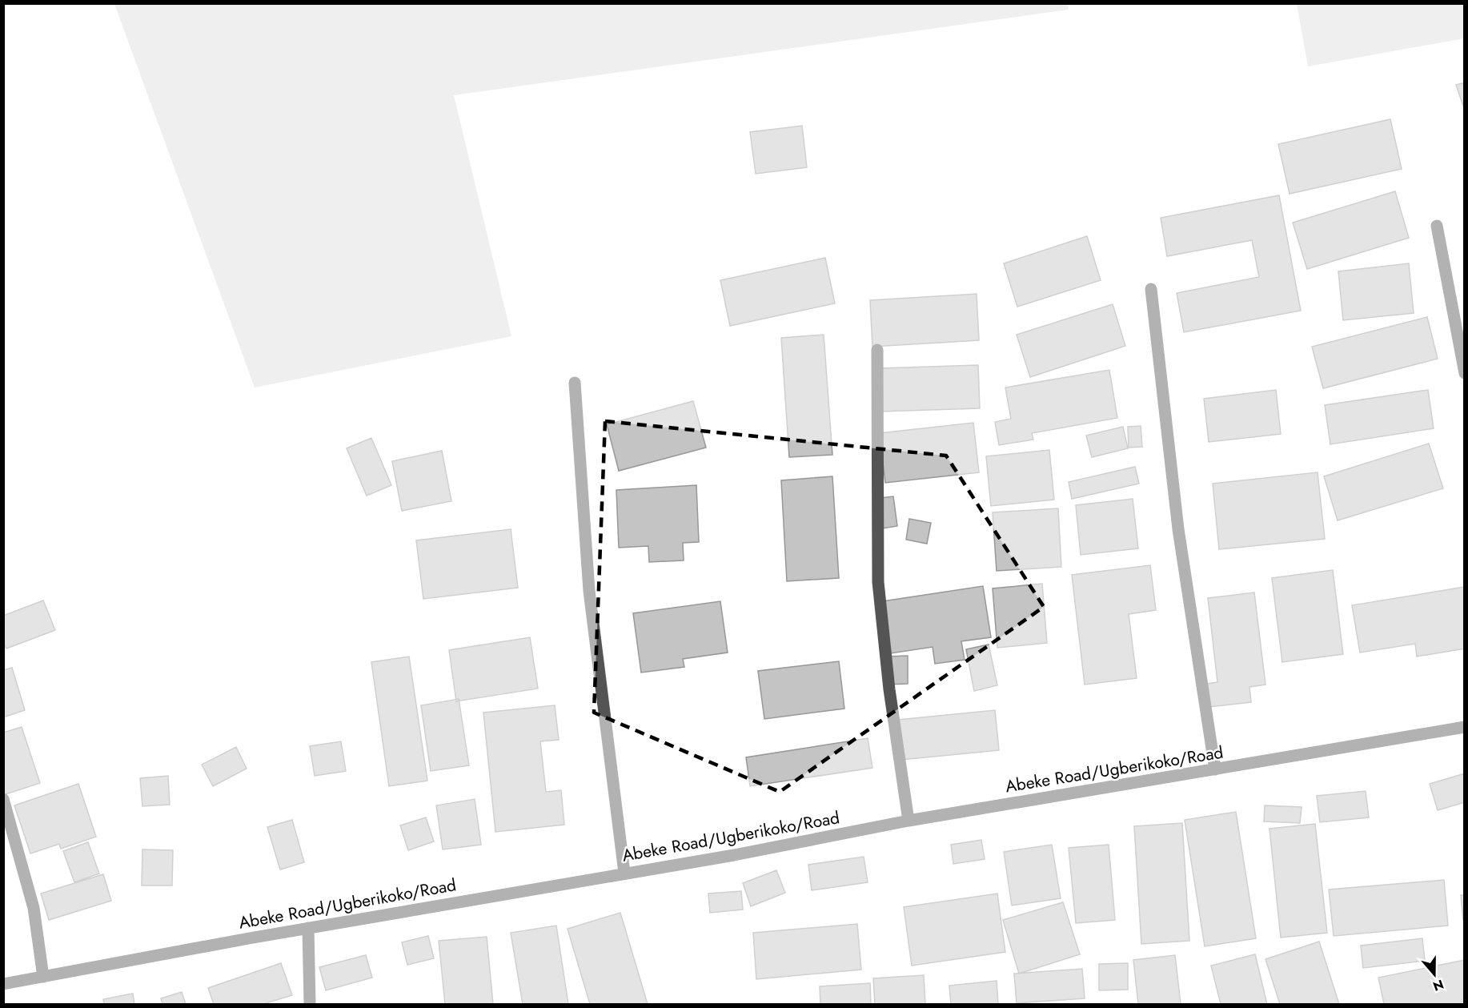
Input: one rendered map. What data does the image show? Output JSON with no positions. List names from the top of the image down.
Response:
{
  "streets": {
    "street": ["Abeke Road/Ugberikoko/Road"]
  },
  "north": "bottom"
}
